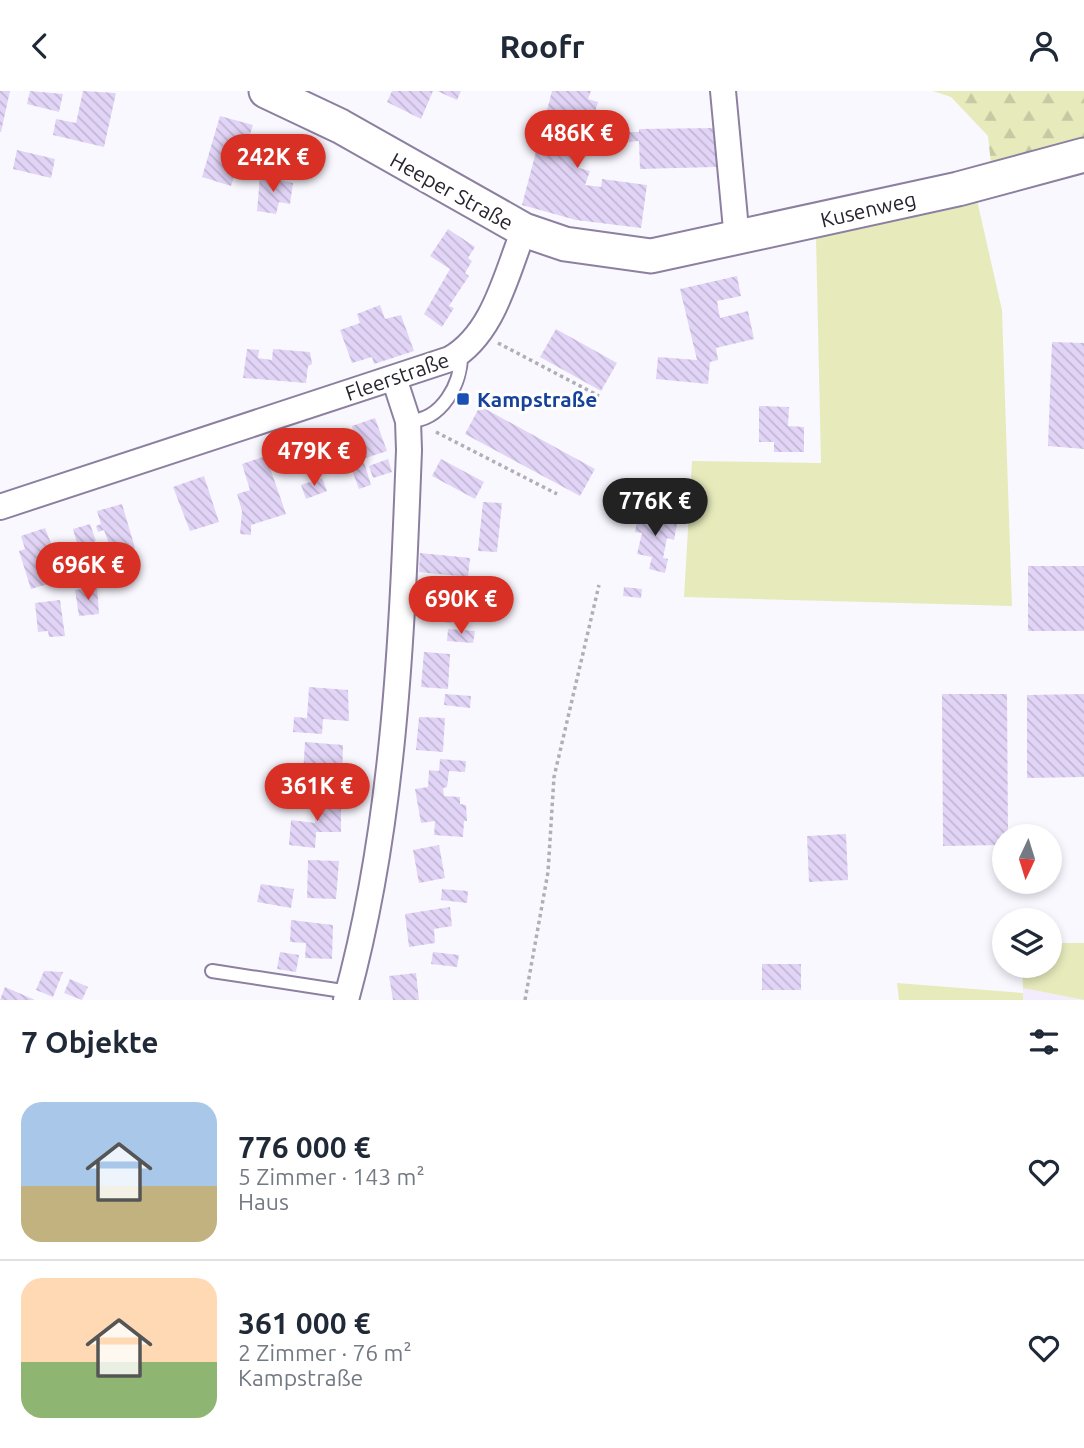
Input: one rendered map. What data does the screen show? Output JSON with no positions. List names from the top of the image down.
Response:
{
  "streets": {
    "street": ["Heeper Straße", "Kusenweg", "Fleerstraße"]
  },
  "crossings": [
    ["Heeper Straße", "Kusenweg"],
    ["Heeper Straße", "Fleerstraße"]
  ],
  "places": {
    "transit": ["Kampstraße"]
  },
  "north": "bottom",
  "page": {
    "header": "Roofr",
    "price": [
      "486K €",
      "242K €",
      "479K €",
      "776K €",
      "696K €",
      "690K €",
      "361K €"
    ],
    "heading": "7 Objekte",
    "list": [
      {
        "name": "776 000 €",
        "note": "5 Zimmer · 143 m² · Haus"
      },
      {
        "name": "361 000 €",
        "note": "2 Zimmer · 76 m² · Kampstraße"
      }
    ]
  }
}
